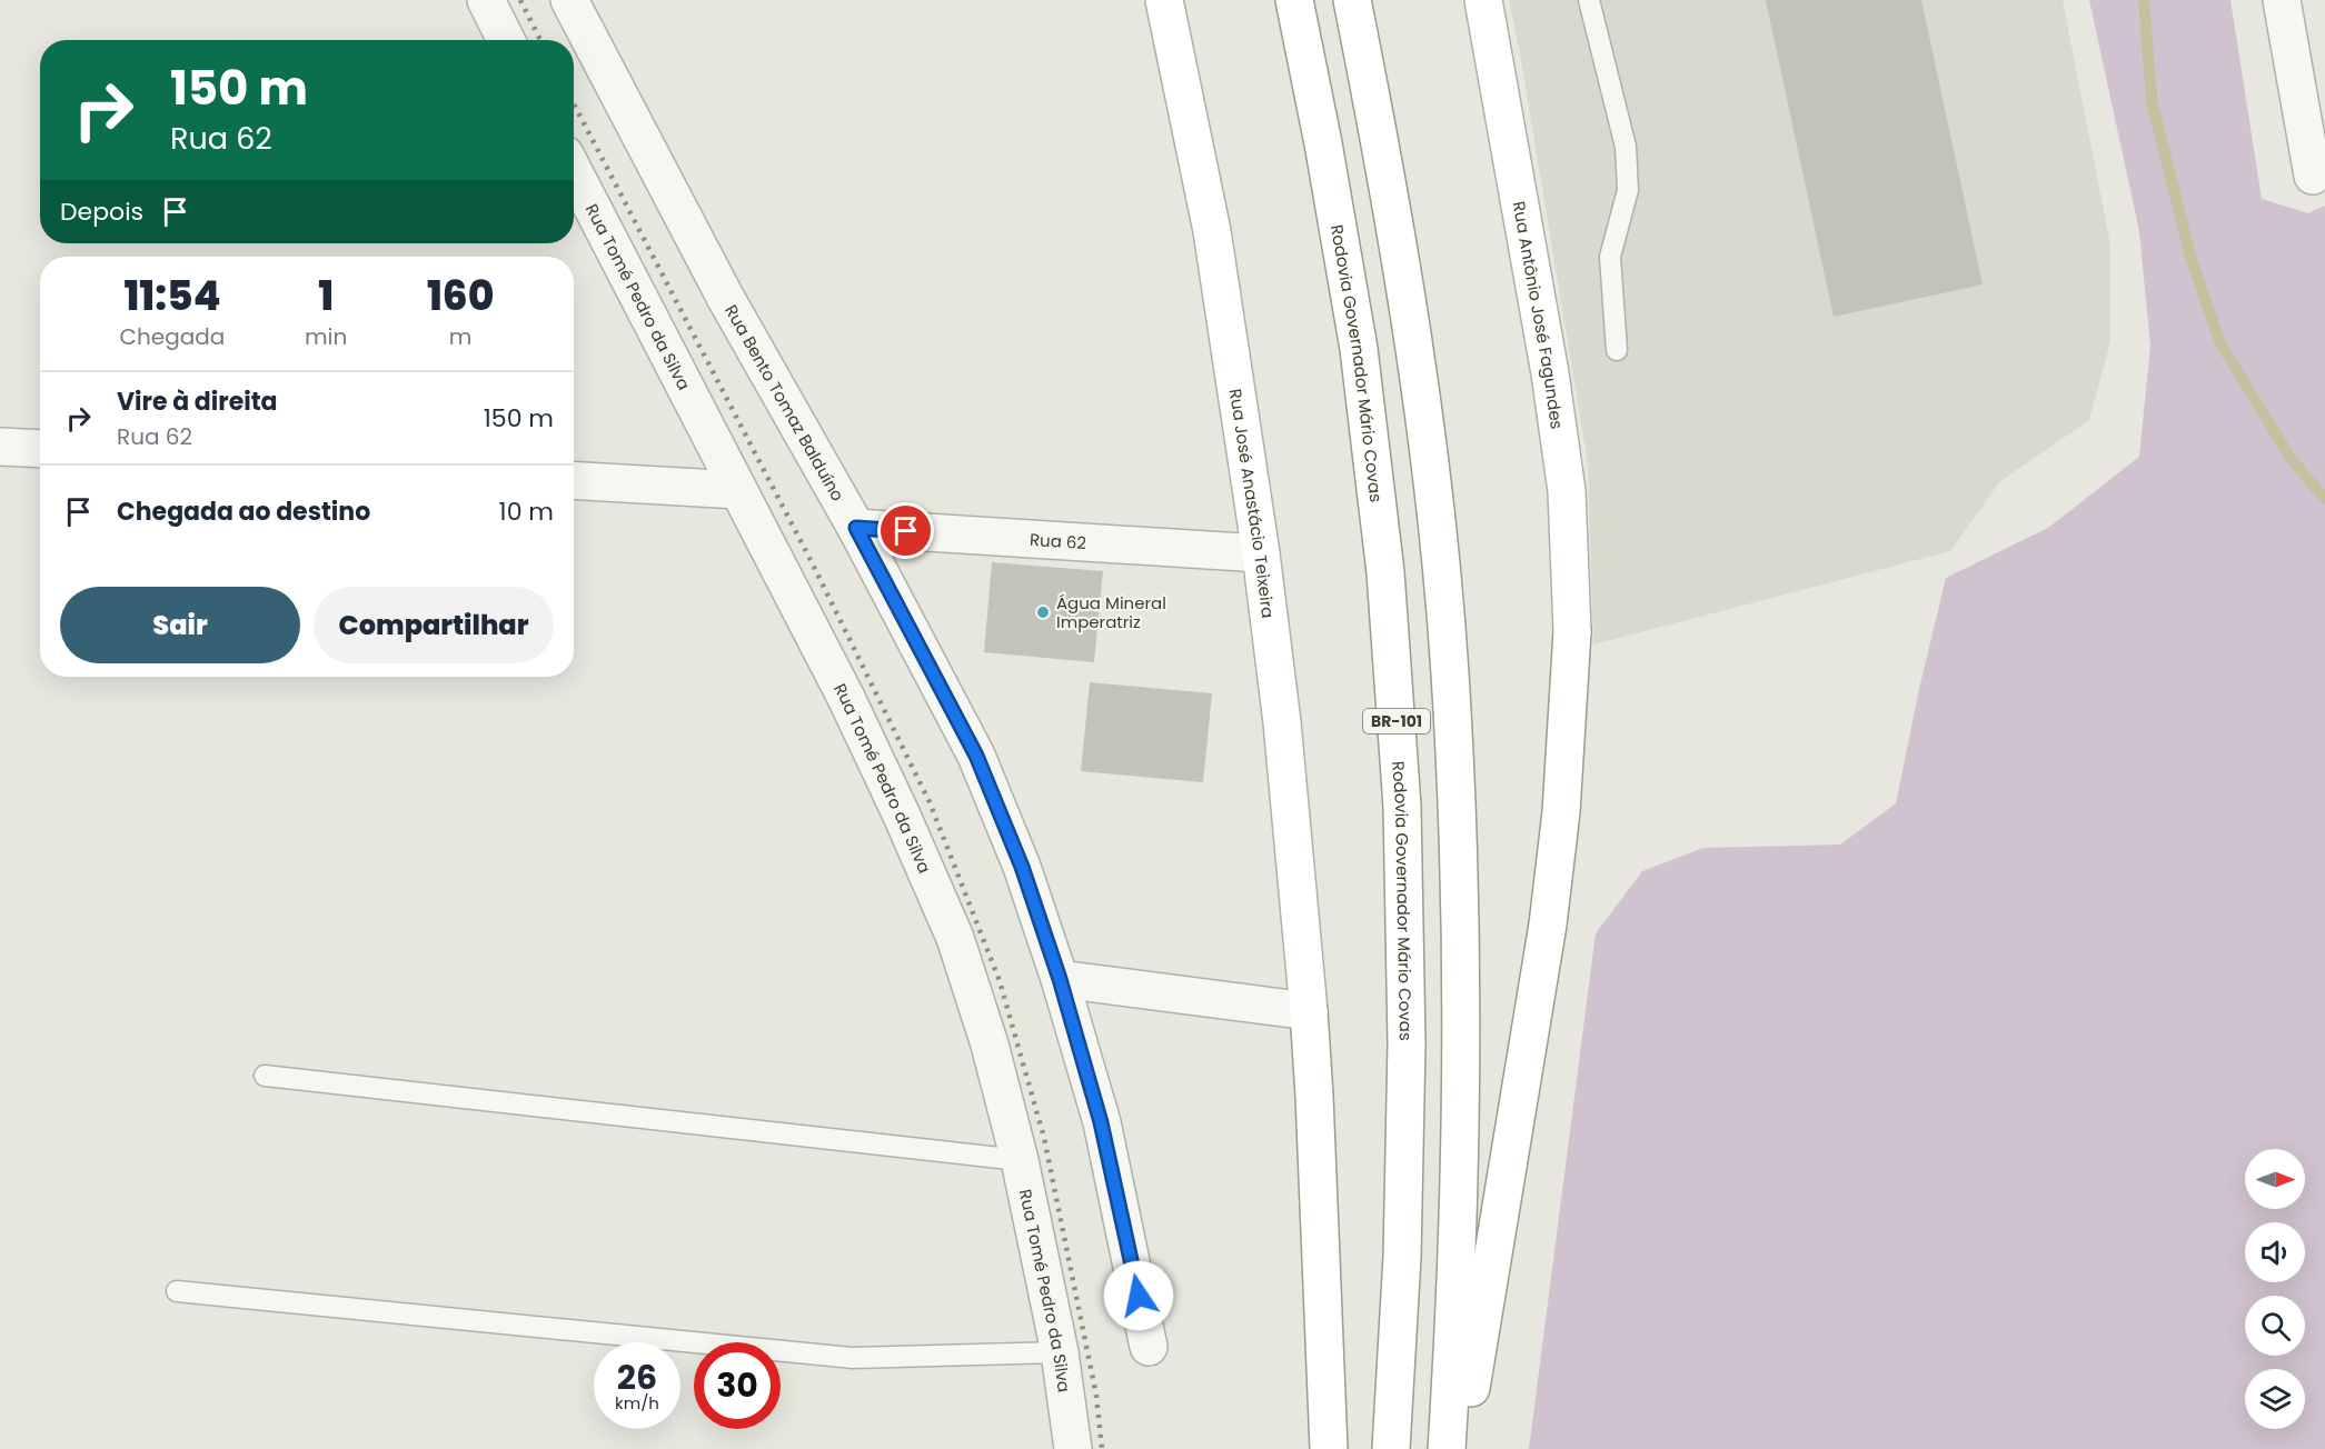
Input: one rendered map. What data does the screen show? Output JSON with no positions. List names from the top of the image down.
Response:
{
  "streets": {
    "main road": [
      "Rua Antônio José Fagundes",
      "Rodovia Governador Mário Covas",
      "Rua José Anastácio Teixeira",
      "BR-101"
    ],
    "street": ["Rua Tomé Pedro da Silva", "Rua Bento Tomaz Balduíno", "Rua 62"]
  },
  "crossings": [
    ["Rua Bento Tomaz Balduíno", "Rua 62"],
    ["Rua José Anastácio Teixeira", "Rua 62"]
  ],
  "places": ["Água Mineral Imperatriz"],
  "north": "right",
  "page": {
    "turn": ["150 m", "Rua 62"],
    "then": "Depois",
    "eta": [
      "11:54",
      "Chegada",
      "1",
      "min",
      "160",
      "m"
    ],
    "list": [
      {
        "name": "Vire à direita",
        "note": "Rua 62",
        "value": "150 m"
      },
      {
        "name": "Chegada ao destino",
        "value": "10 m"
      }
    ],
    "buttons": ["Sair", "Compartilhar"],
    "speed": "26 km/h",
    "limit": "30"
  }
}
